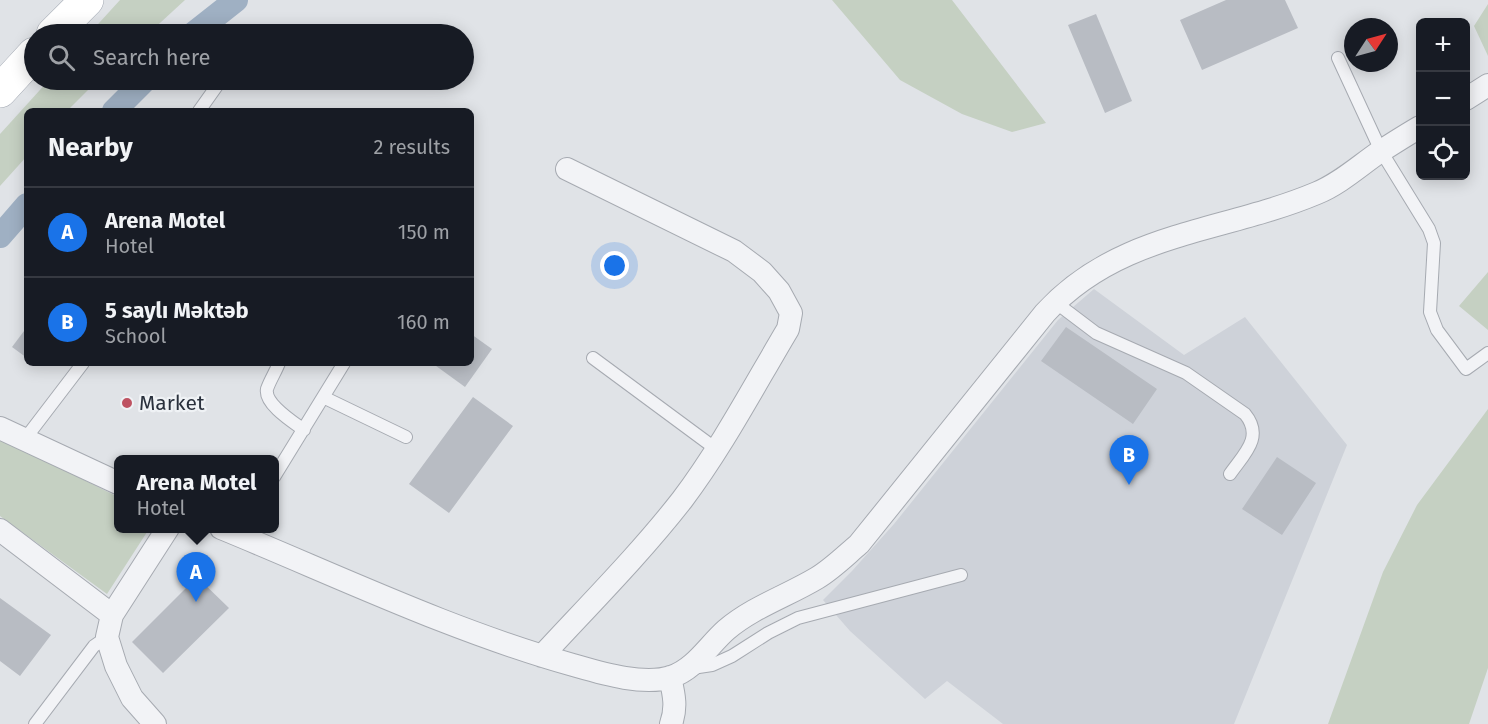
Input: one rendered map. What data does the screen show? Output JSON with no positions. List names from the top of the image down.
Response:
{
  "places": ["Market"],
  "north": "top right",
  "page": {
    "map_buttons": ["+", "−"],
    "search": "Search here",
    "heading": ["Nearby", "2 results"],
    "list": [
      {
        "mark": "A",
        "name": "Arena Motel",
        "note": "Hotel",
        "value": "150 m"
      },
      {
        "mark": "B",
        "name": "5 saylı Məktəb",
        "note": "School",
        "value": "160 m"
      }
    ],
    "pins": ["B", "A"],
    "popup": ["Arena Motel", "Hotel"]
  }
}
